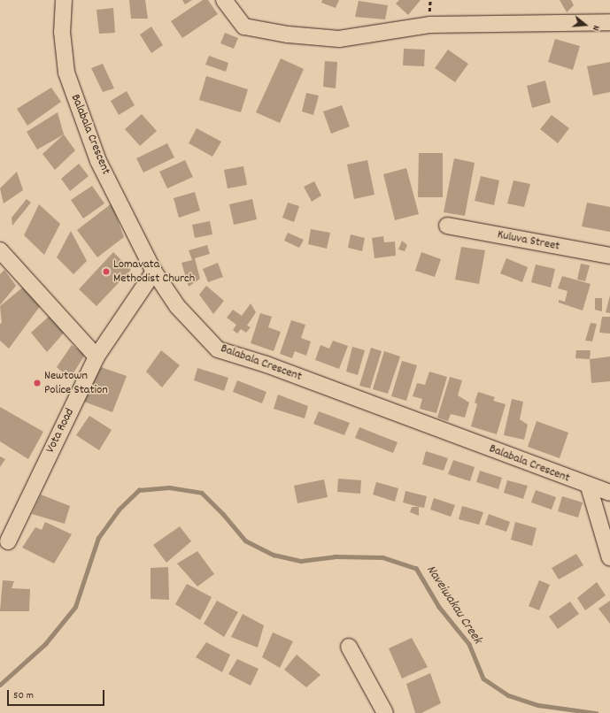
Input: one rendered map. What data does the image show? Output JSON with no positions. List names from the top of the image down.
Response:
{
  "streets": {
    "street": ["Balabala Crescent", "Kuluva Street", "Vota Road"]
  },
  "crossings": [
    ["Balabala Crescent", "Vota Road"]
  ],
  "water": ["Naveiwakau Creek"],
  "places": ["Lomavata Methodist Church", "Newtown Police Station"],
  "scale_bar": "50 m",
  "north": "right"
}
